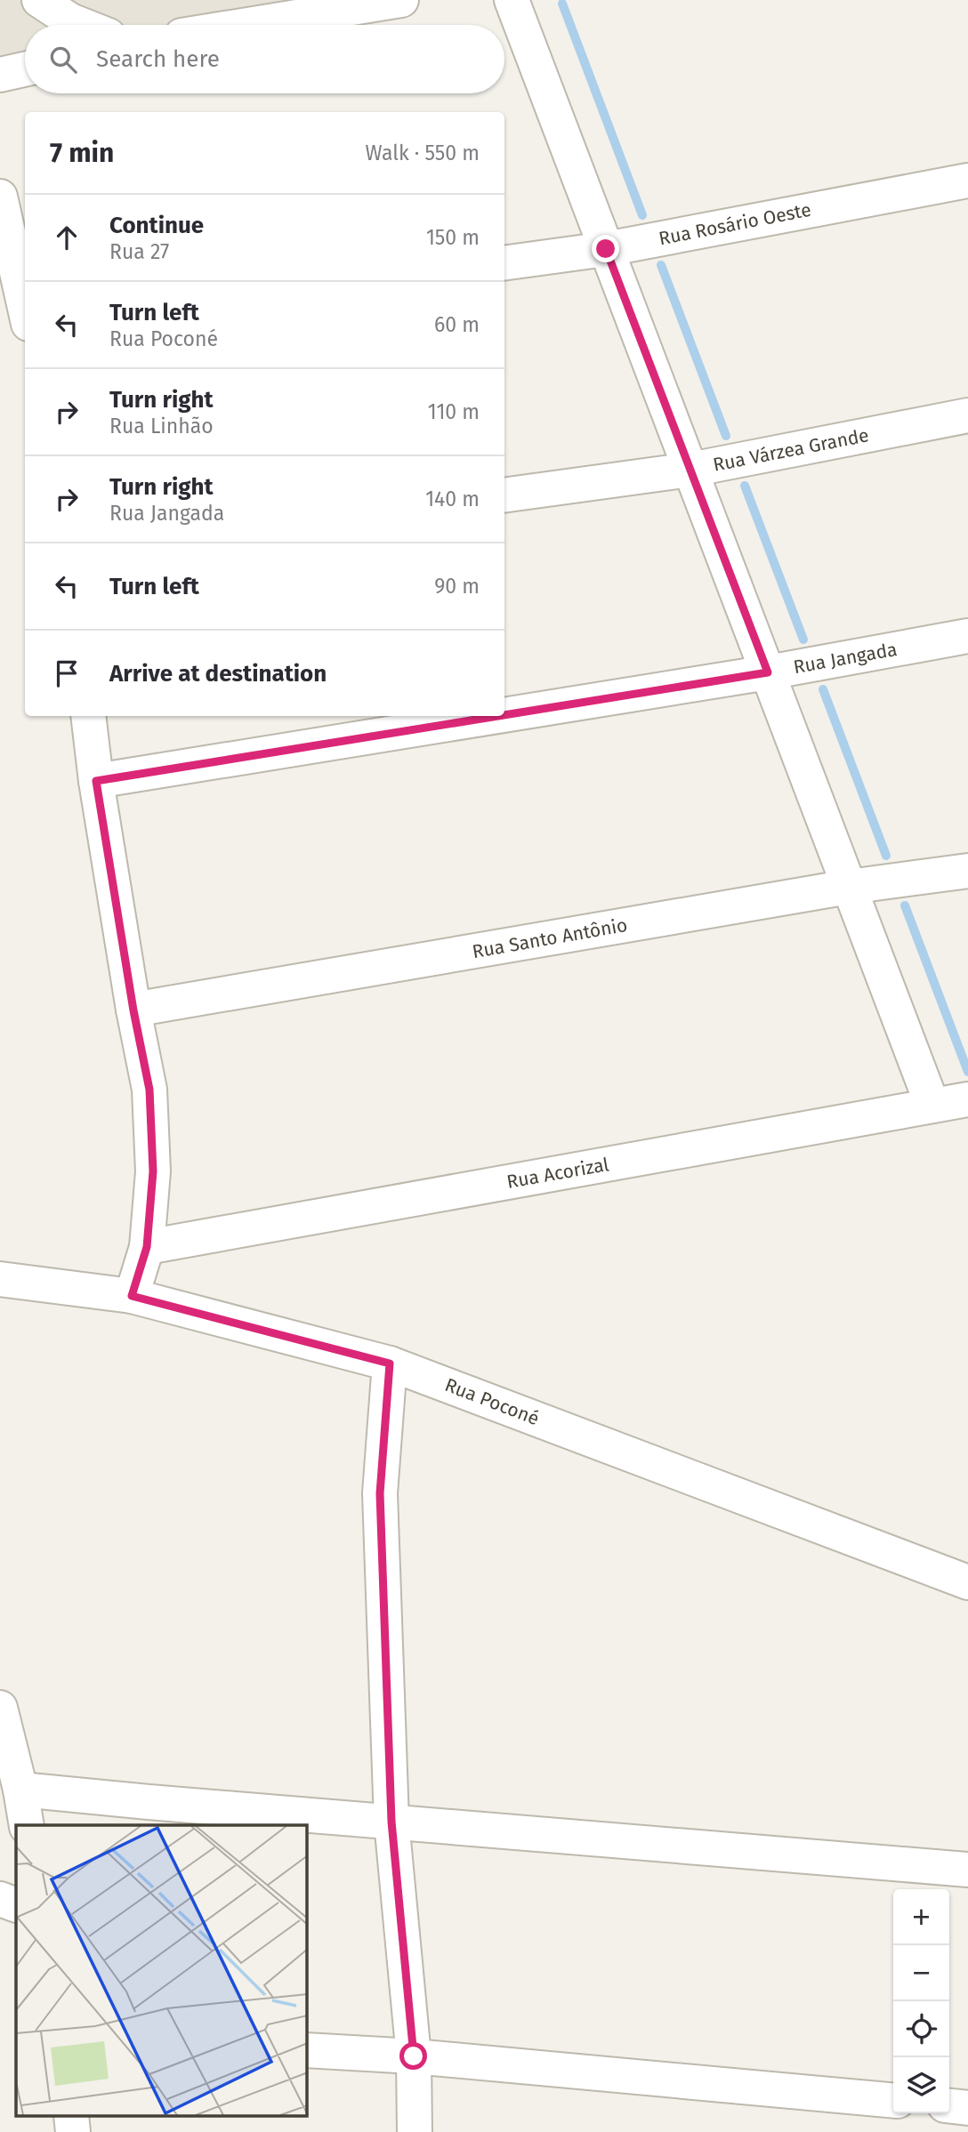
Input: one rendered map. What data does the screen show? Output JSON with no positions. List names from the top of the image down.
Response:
{
  "streets": {
    "street": [
      "Rua Rosário Oeste",
      "Rua Várzea Grande",
      "Rua Jangada",
      "Rua Santo Antônio",
      "Rua Acorizal",
      "Rua Poconé"
    ]
  },
  "page": {
    "search": "Search here",
    "heading": ["7 min", "Walk · 550 m"],
    "list": [
      ["Continue", "Rua 27", "150 m"],
      ["Turn left", "Rua Poconé", "60 m"],
      ["Turn right", "Rua Linhão", "110 m"],
      ["Turn right", "Rua Jangada", "140 m"],
      ["Turn left", "90 m"],
      "Arrive at destination"
    ],
    "map_buttons": ["+", "−"]
  }
}
